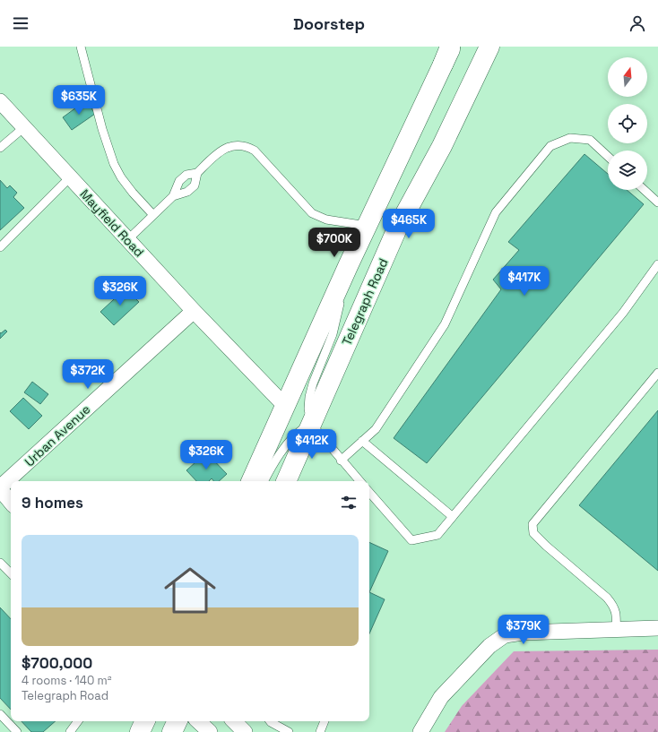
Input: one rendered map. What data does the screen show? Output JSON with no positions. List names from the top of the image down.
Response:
{
  "streets": {
    "main road": ["Telegraph Road"],
    "street": ["Mayfield Road", "Urban Avenue"]
  },
  "crossings": [
    ["Mayfield Road", "Urban Avenue"]
  ],
  "north": "top",
  "page": {
    "header": "Doorstep",
    "price": [
      "$635K",
      "$465K",
      "$700K",
      "$417K",
      "$326K",
      "$372K",
      "$412K",
      "$326K",
      "$379K"
    ],
    "heading": "9 homes",
    "list": [
      {
        "name": "$700,000",
        "note": "4 rooms · 140 m² · Telegraph Road"
      }
    ]
  }
}
